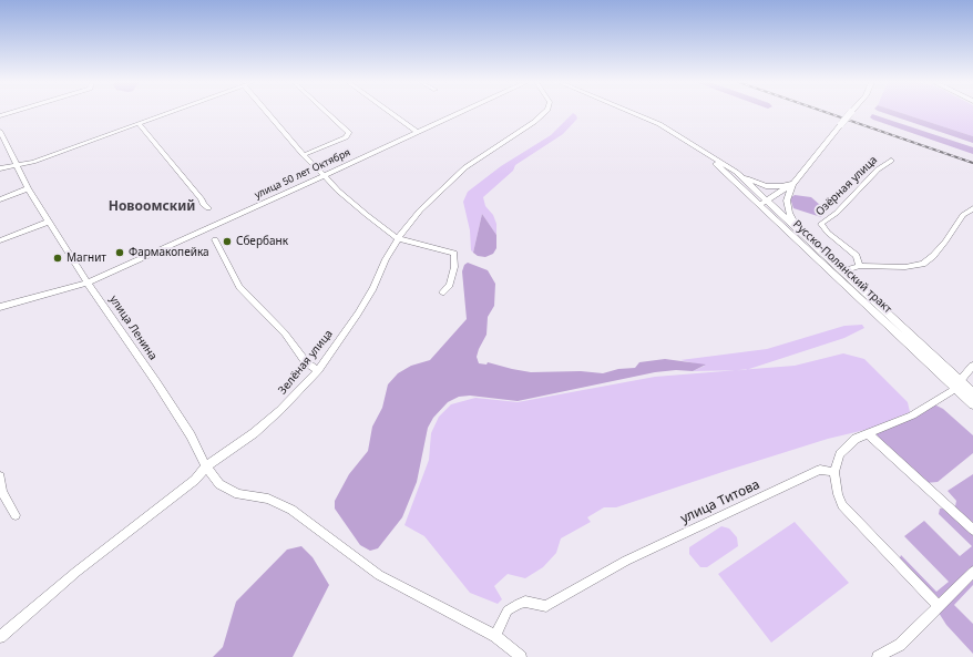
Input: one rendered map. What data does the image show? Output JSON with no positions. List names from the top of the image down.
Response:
{
  "streets": {
    "main road": ["Русско-Полянский тракт"],
    "street": [
      "улица 50 лет Октября",
      "Озёрная улица",
      "улица Ленина",
      "Зелёная улица",
      "улица Титова"
    ]
  },
  "crossings": [
    ["улица 50 лет Октября", "улица Ленина"],
    ["улица Ленина", "Зелёная улица"],
    ["улица Ленина", "улица Титова"]
  ],
  "districts": ["Новоомский"],
  "places": ["Сбербанк", "Фармакопейка", "Магнит"]
}
